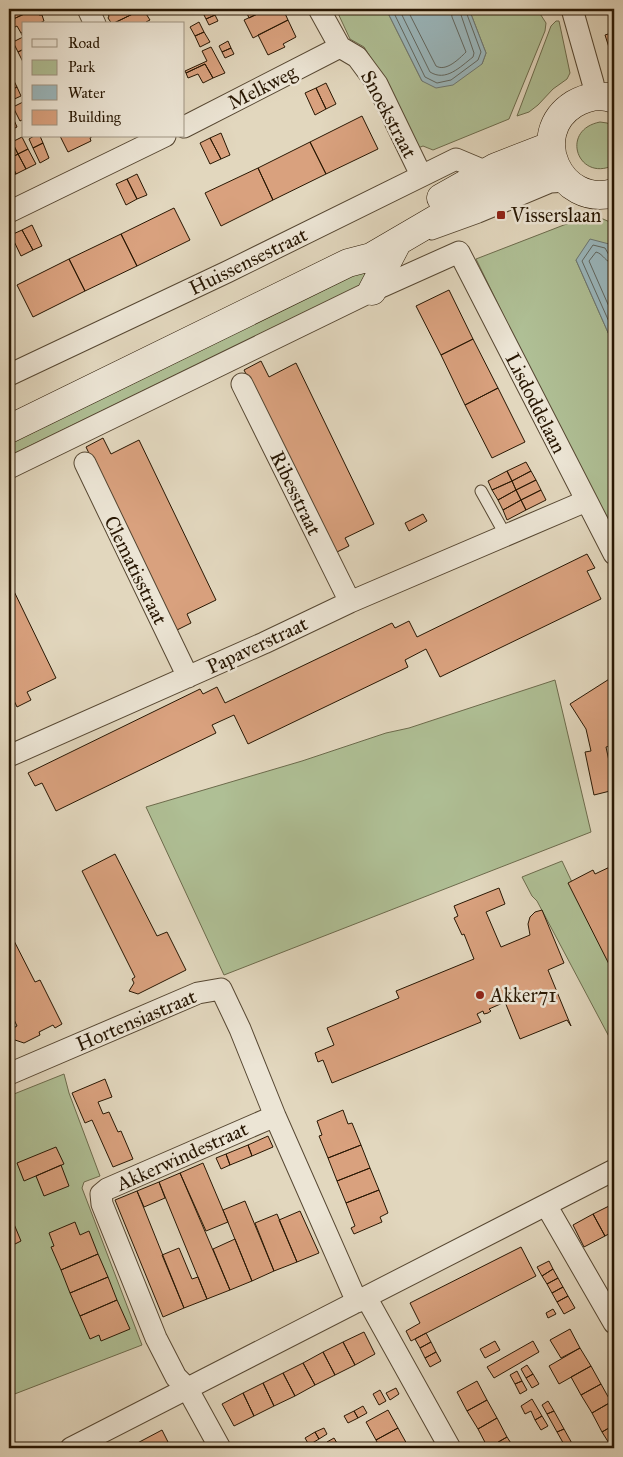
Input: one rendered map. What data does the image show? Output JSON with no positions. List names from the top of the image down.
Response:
{
  "streets": {
    "street": [
      "Melkweg",
      "Snoekstraat",
      "Huissensestraat",
      "Lisdoddelaan",
      "Ribesstraat",
      "Clematisstraat",
      "Papaverstraat",
      "Hortensiastraat",
      "Akkerwindestraat"
    ]
  },
  "crossings": [
    ["Melkweg", "Snoekstraat"],
    ["Snoekstraat", "Huissensestraat"],
    ["Lisdoddelaan", "Papaverstraat"],
    ["Ribesstraat", "Papaverstraat"],
    ["Clematisstraat", "Papaverstraat"],
    ["Hortensiastraat", "Akkerwindestraat"]
  ],
  "places": {
    "transit": ["Visserslaan"],
    "other": ["Akker71"]
  },
  "legend": [
    "Road",
    "Park",
    "Water",
    "Building"
  ]
}
